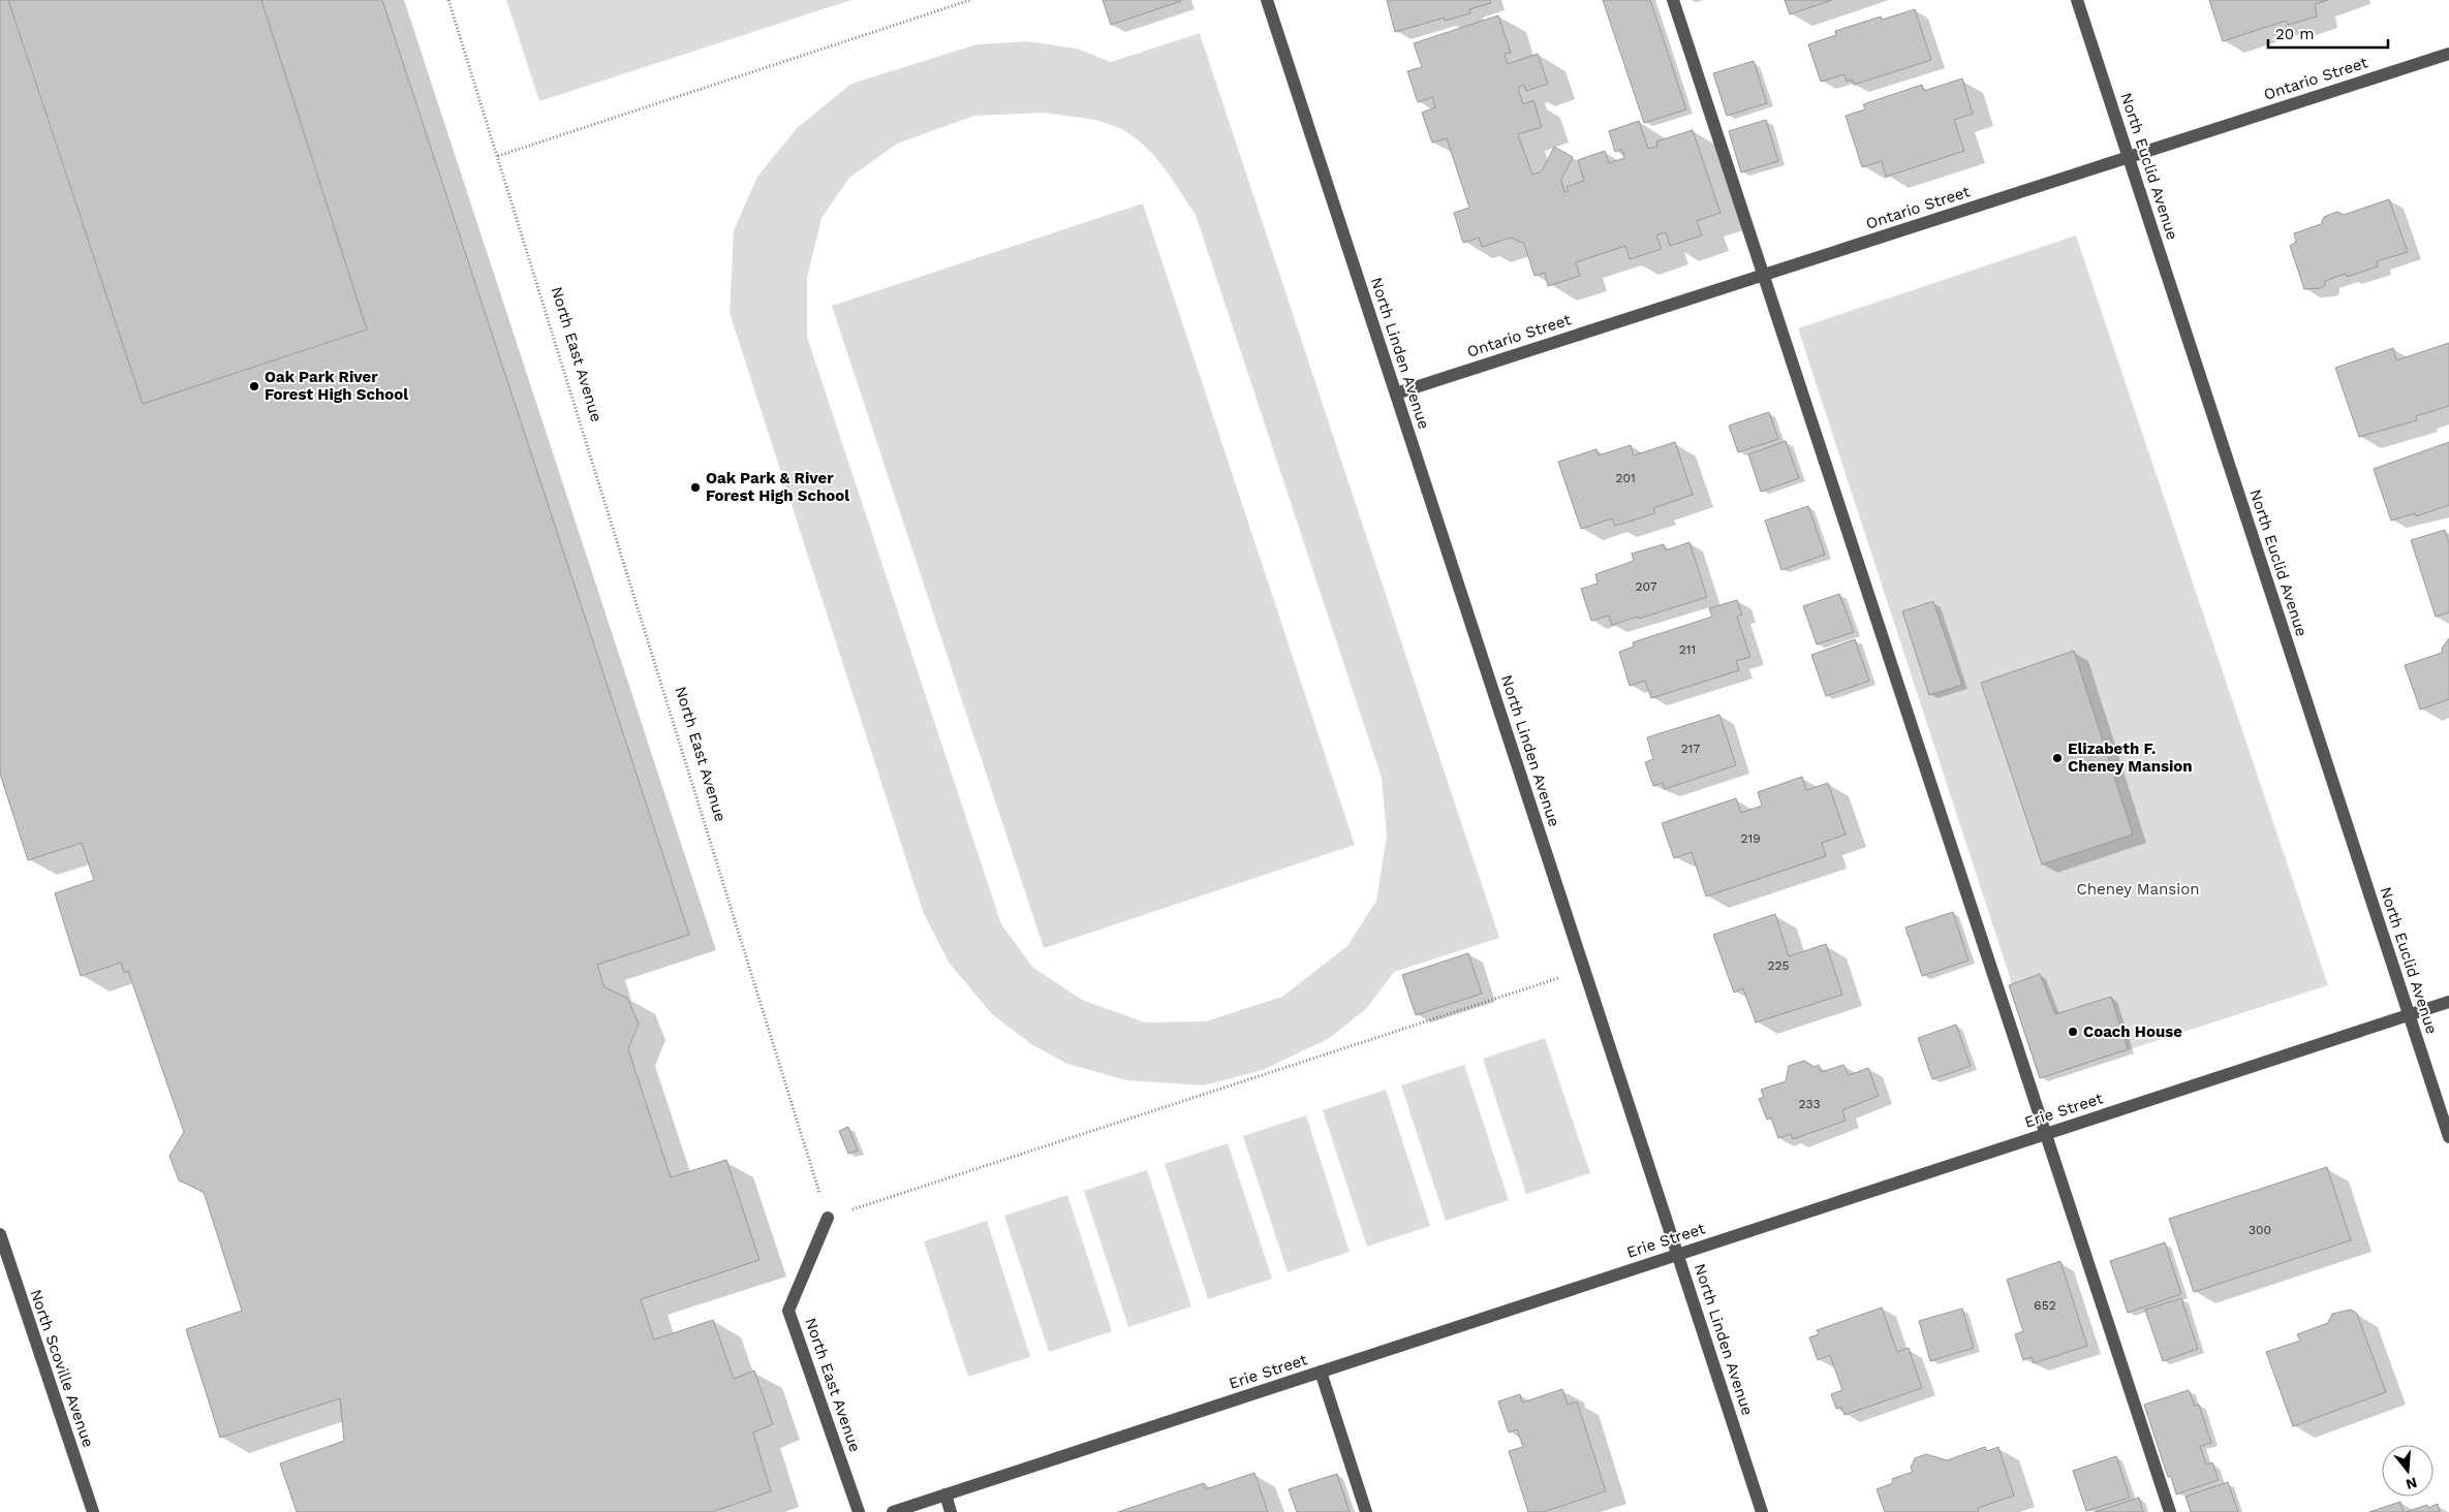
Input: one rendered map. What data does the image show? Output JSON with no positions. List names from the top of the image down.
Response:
{
  "streets": {
    "street": [
      "Ontario Street",
      "North Euclid Avenue",
      "North Linden Avenue",
      "North East Avenue",
      "Erie Street",
      "North Scoville Avenue"
    ]
  },
  "crossings": [
    ["Ontario Street", "North Euclid Avenue"],
    ["Ontario Street", "North Linden Avenue"],
    ["North Euclid Avenue", "Erie Street"],
    ["North Linden Avenue", "Erie Street"]
  ],
  "parks": ["Cheney Mansion"],
  "places": [
    "Oak Park River Forest High School",
    "Oak Park & River Forest High School",
    "Elizabeth F. Cheney Mansion",
    "Coach House"
  ],
  "house_numbers": [
    "201",
    "207",
    "211",
    "217",
    "219",
    "225",
    "233",
    "300",
    "652"
  ],
  "scale_bar": "20 m",
  "north": "bottom"
}
